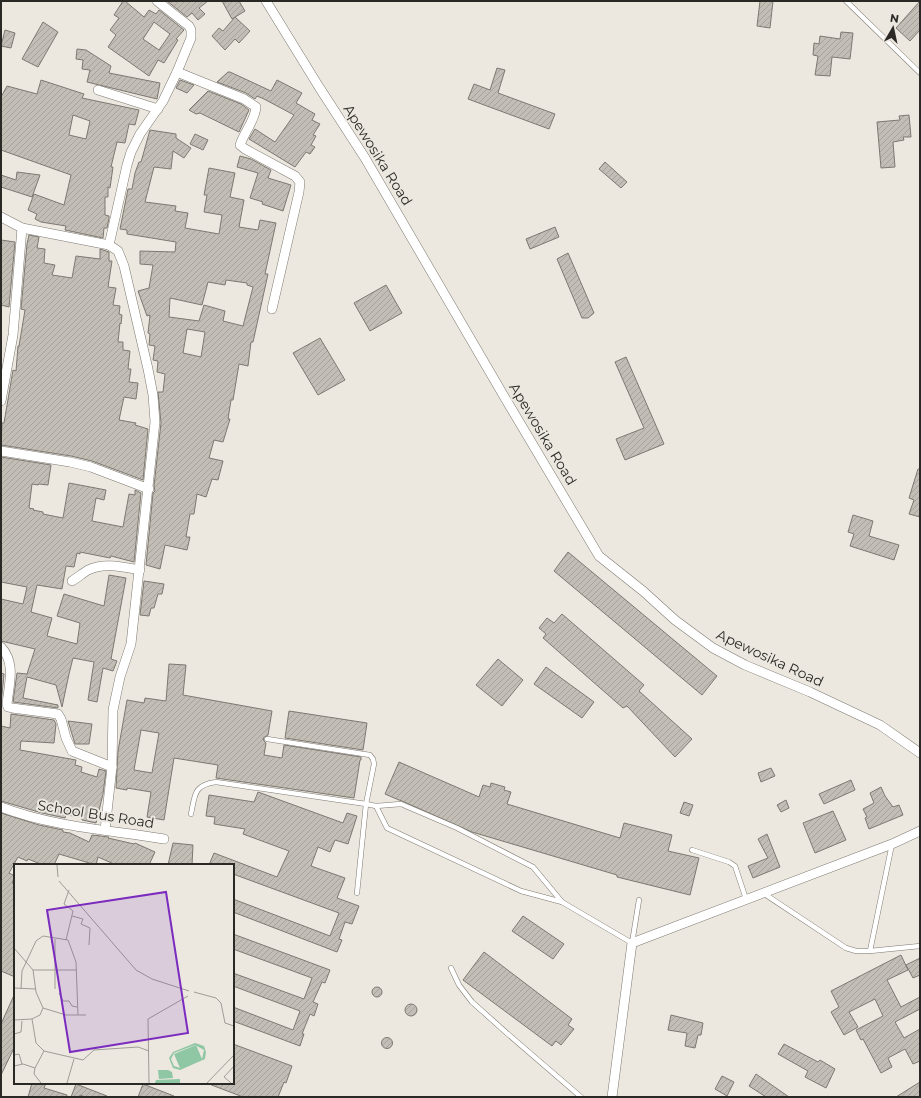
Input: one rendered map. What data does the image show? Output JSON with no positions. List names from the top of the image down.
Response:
{
  "streets": {
    "street": ["Apewosika Road", "School Bus Road"]
  },
  "north": "top"
}
